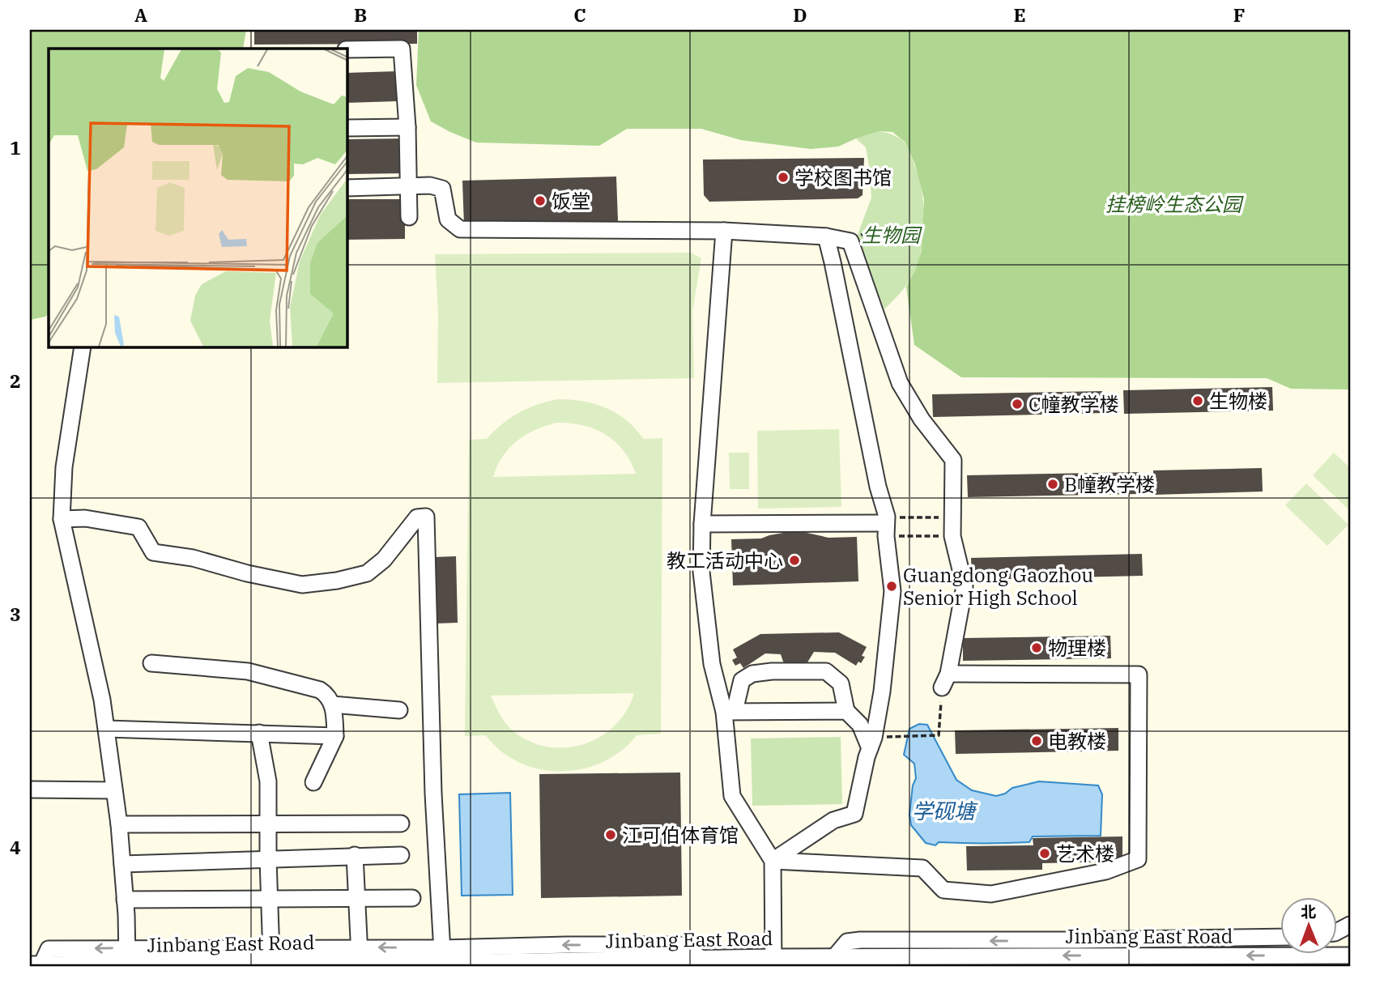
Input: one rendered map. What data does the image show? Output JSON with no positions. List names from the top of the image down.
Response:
{
  "streets": {
    "street": ["Jinbang East Road"]
  },
  "water": ["学砚塘"],
  "parks": ["挂榜岭生态公园", "生物园"],
  "places": [
    "学校图书馆",
    "饭堂",
    "生物楼",
    "C幢教学楼",
    "B幢教学楼",
    "教工活动中心",
    "Guangdong Gaozhou Senior High School",
    "物理楼",
    "电教楼",
    "江可伯体育馆",
    "艺术楼"
  ],
  "north": "top",
  "grid": {
    "columns": [
      "A",
      "B",
      "C",
      "D",
      "E",
      "F"
    ],
    "rows": [
      "1",
      "2",
      "3",
      "4"
    ]
  }
}
